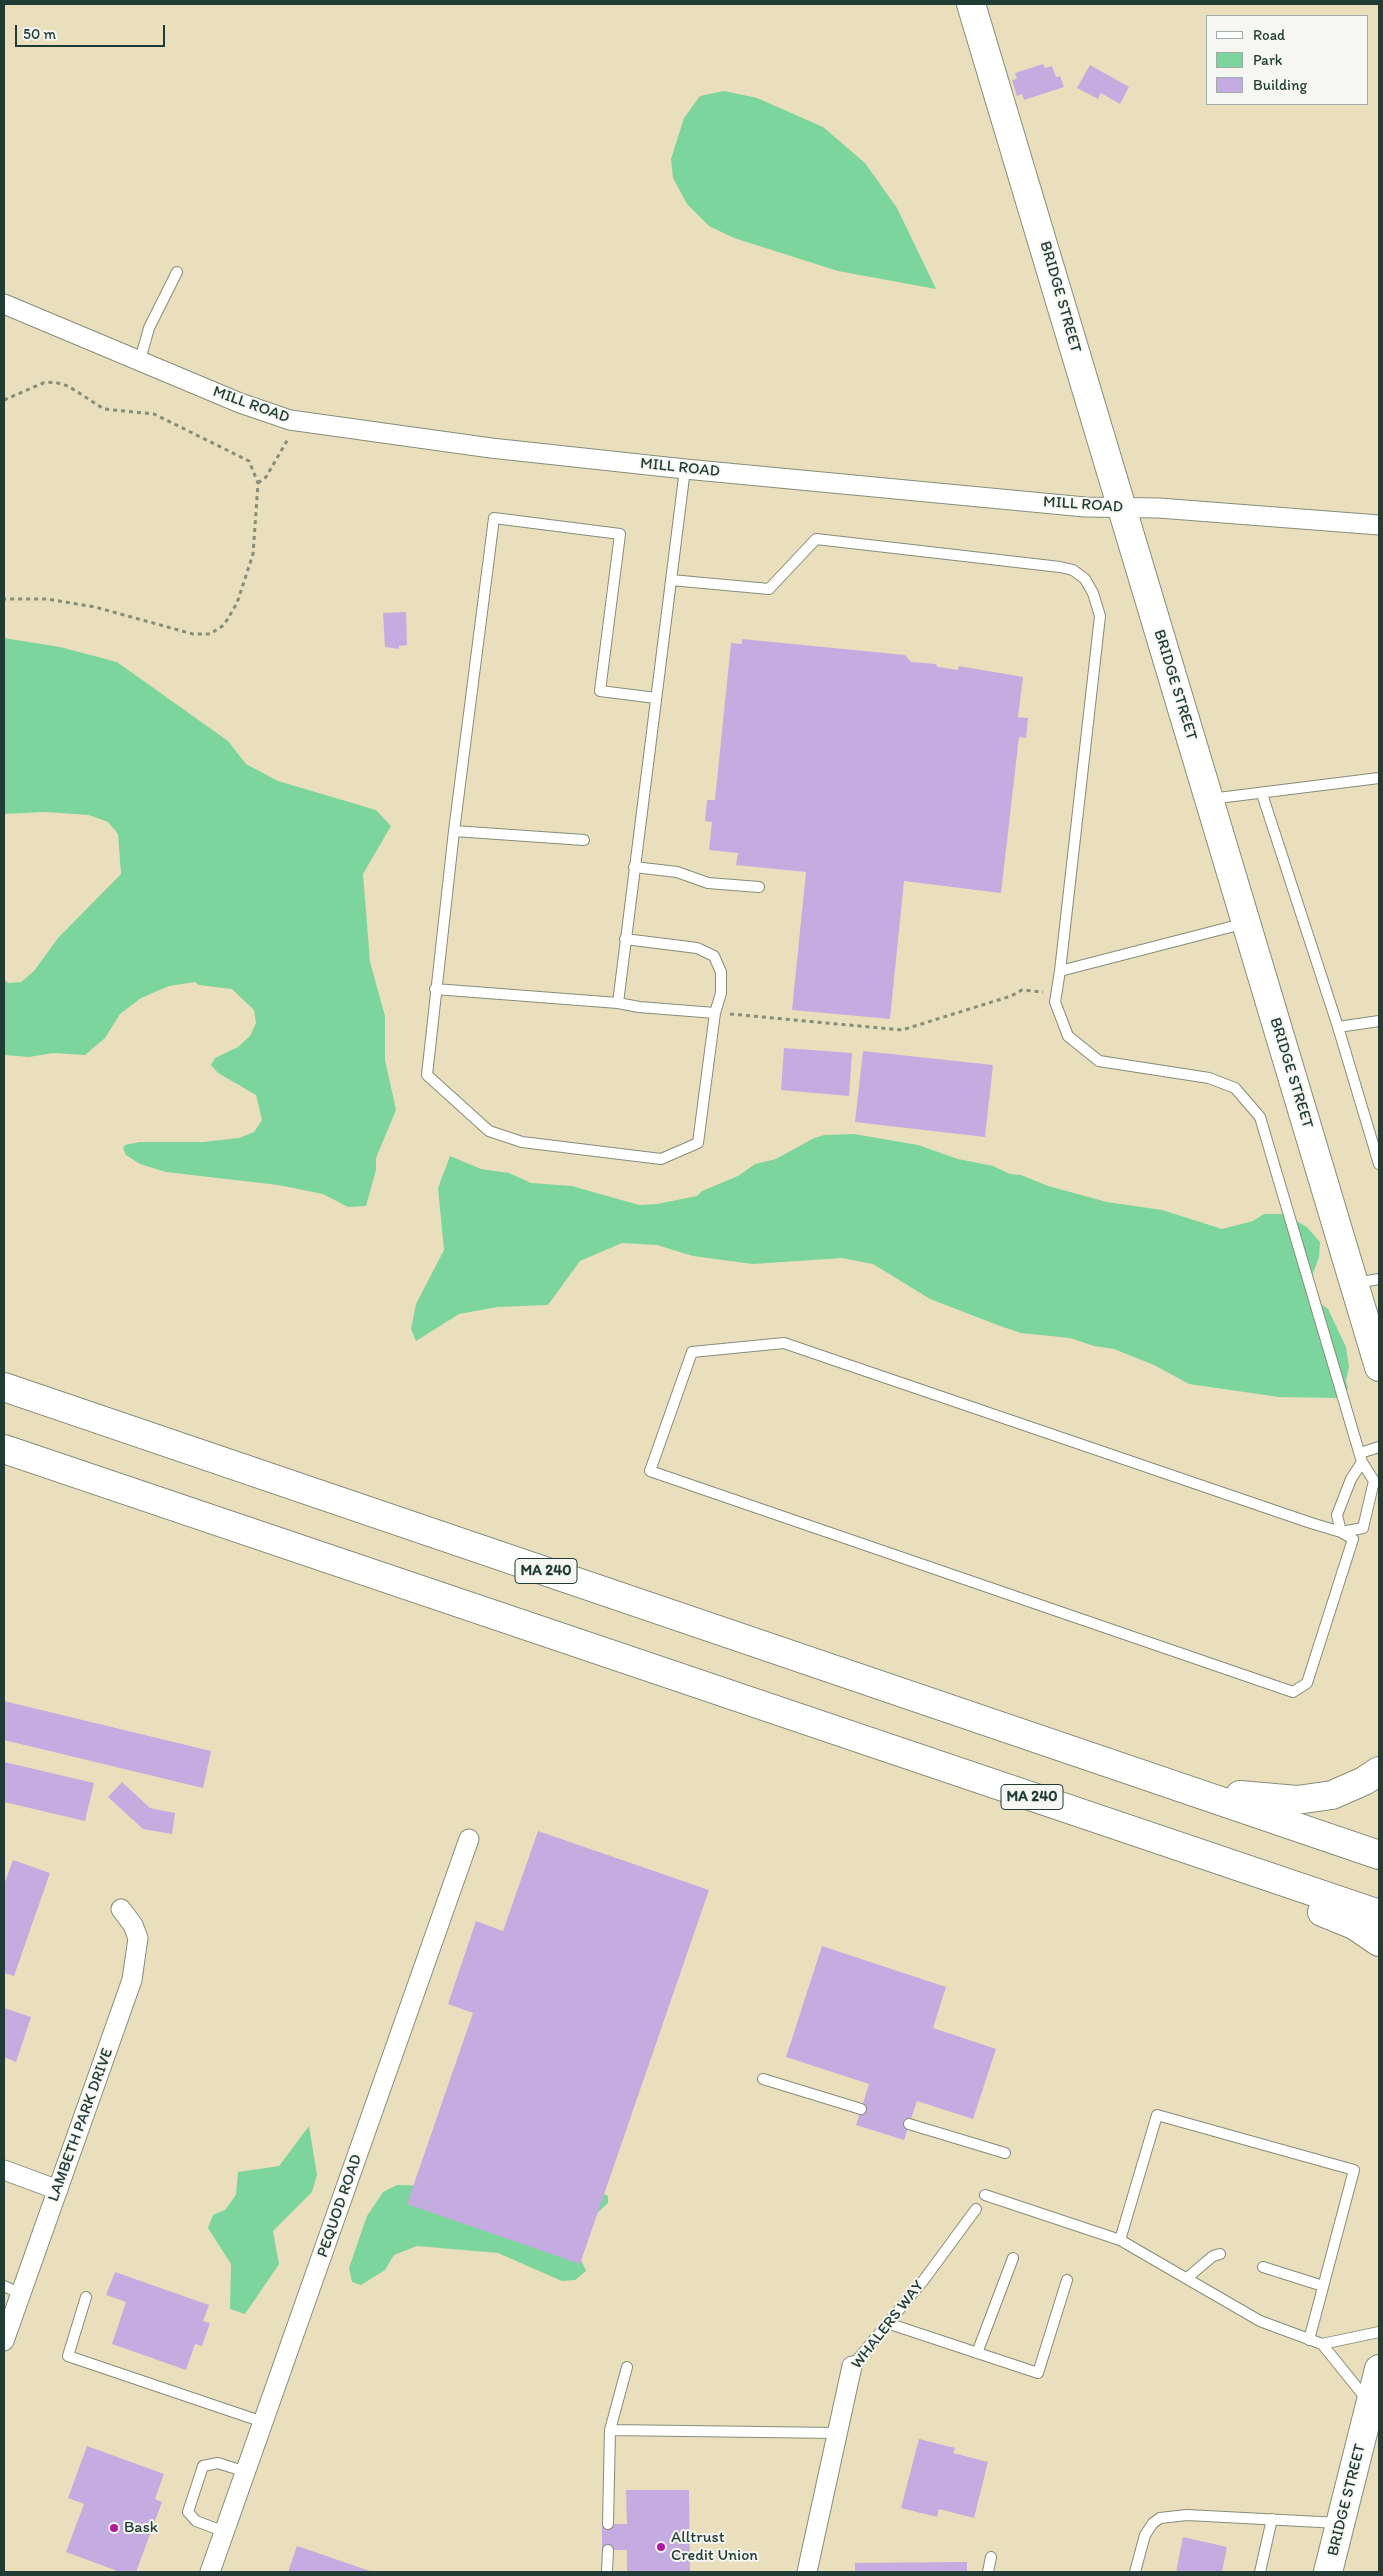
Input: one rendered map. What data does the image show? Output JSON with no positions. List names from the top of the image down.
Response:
{
  "streets": {
    "main road": ["BRIDGE STREET", "MA 240"],
    "street": [
      "MILL ROAD",
      "LAMBETH PARK DRIVE",
      "PEQUOD ROAD",
      "WHALERS WAY"
    ]
  },
  "crossings": [
    ["BRIDGE STREET", "MILL ROAD"]
  ],
  "places": ["Bask", "Alltrust Credit Union"],
  "legend": ["Road", "Park", "Building"],
  "scale_bar": "50 m"
}
